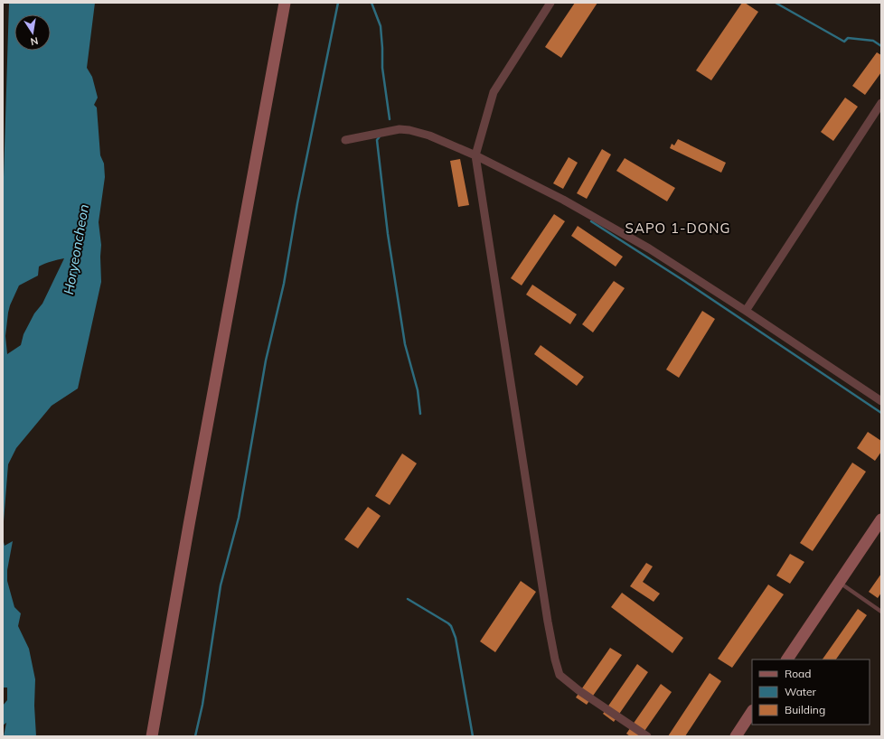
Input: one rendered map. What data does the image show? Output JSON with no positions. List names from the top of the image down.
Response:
{
  "districts": ["SAPO 1-DONG"],
  "water": ["Horyeoncheon"],
  "legend": ["Road", "Water", "Building"],
  "north": "bottom"
}
